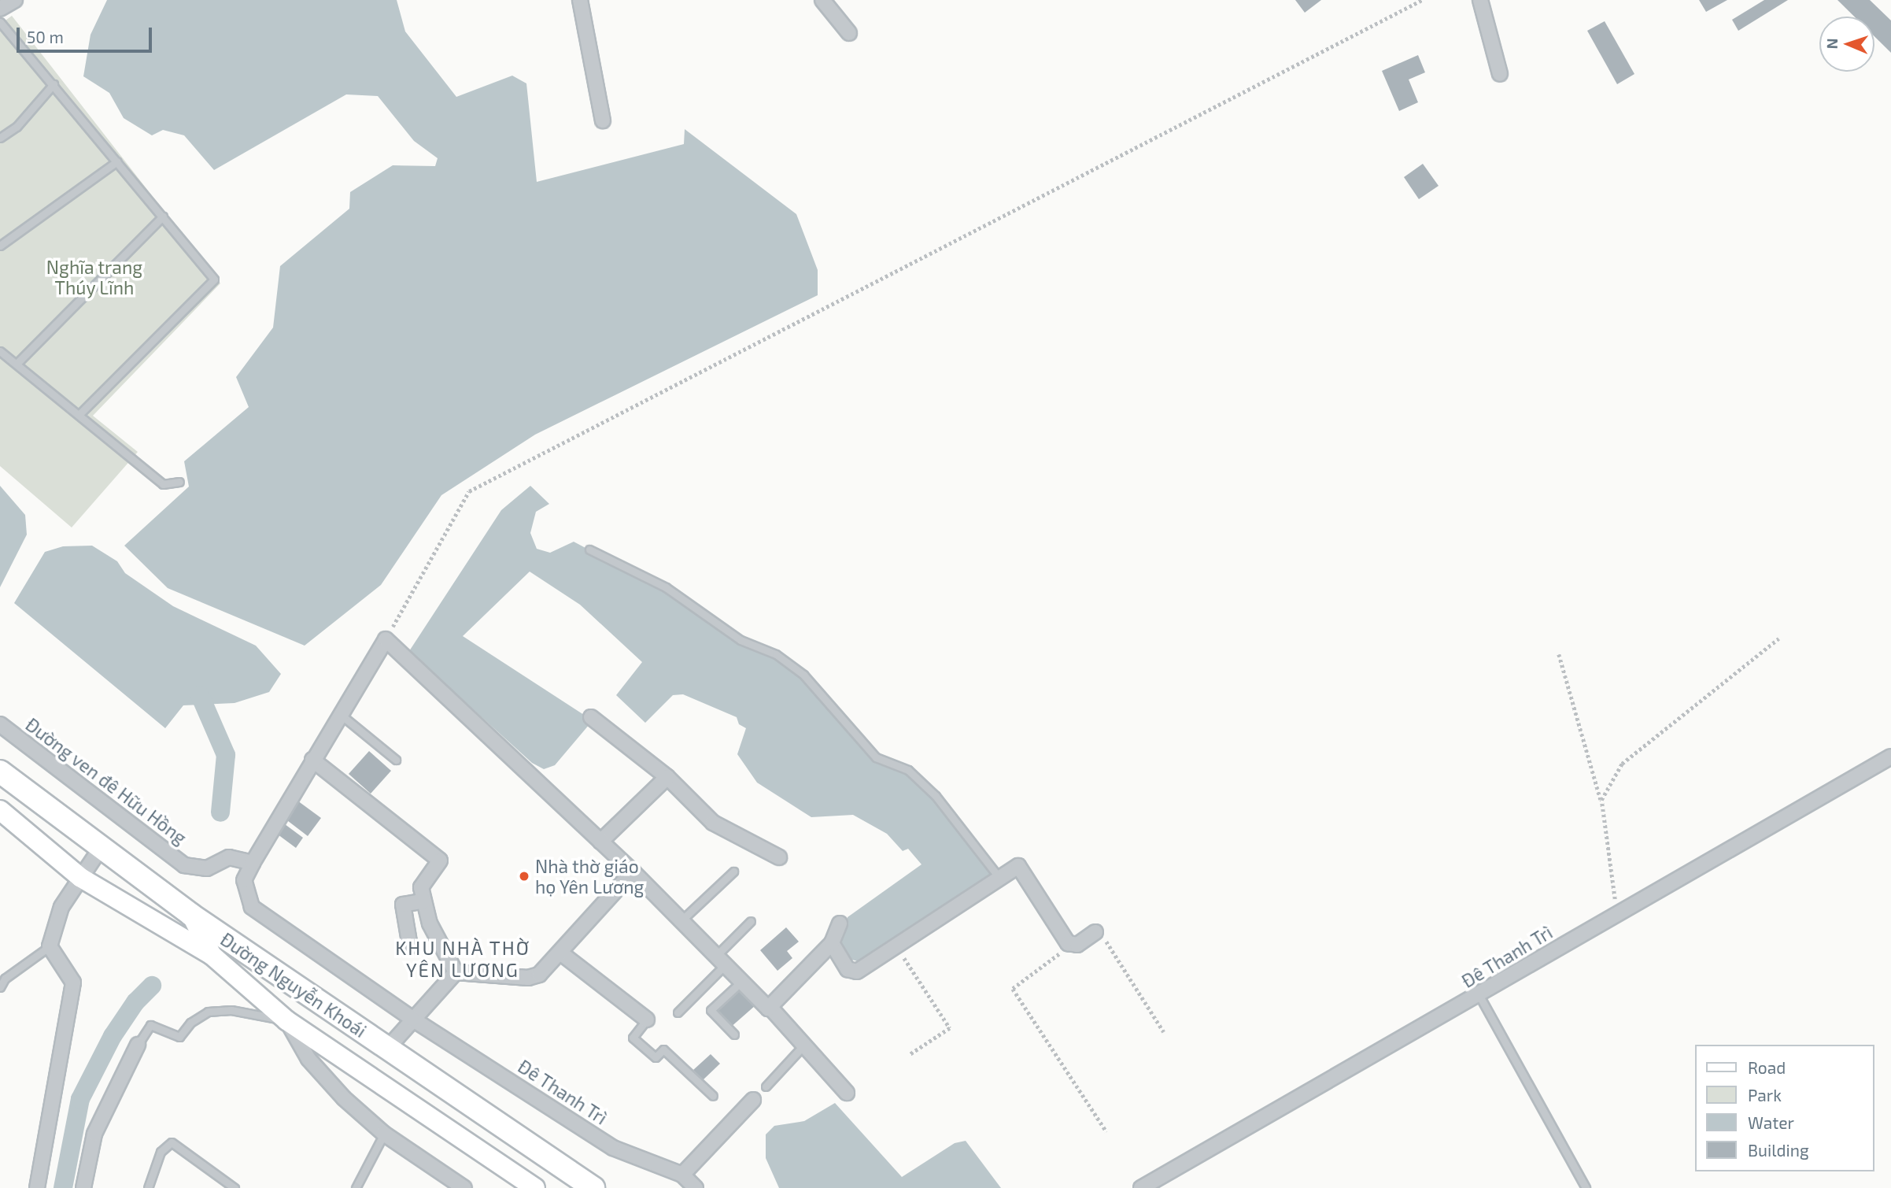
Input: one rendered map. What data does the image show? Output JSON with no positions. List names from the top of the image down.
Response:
{
  "streets": {
    "main road": ["Đường Nguyễn Khoái"],
    "street": ["Đường ven đê Hữu Hồng", "Đê Thanh Trì"]
  },
  "crossings": [
    ["Đường ven đê Hữu Hồng", "Đê Thanh Trì"]
  ],
  "districts": ["KHU NHÀ THỜ YÊN LƯƠNG"],
  "parks": ["Nghĩa trang Thúy Lĩnh"],
  "places": ["Nhà thờ giáo họ Yên Lương"],
  "legend": [
    "Road",
    "Park",
    "Water",
    "Building"
  ],
  "scale_bar": "50 m",
  "north": "left"
}
